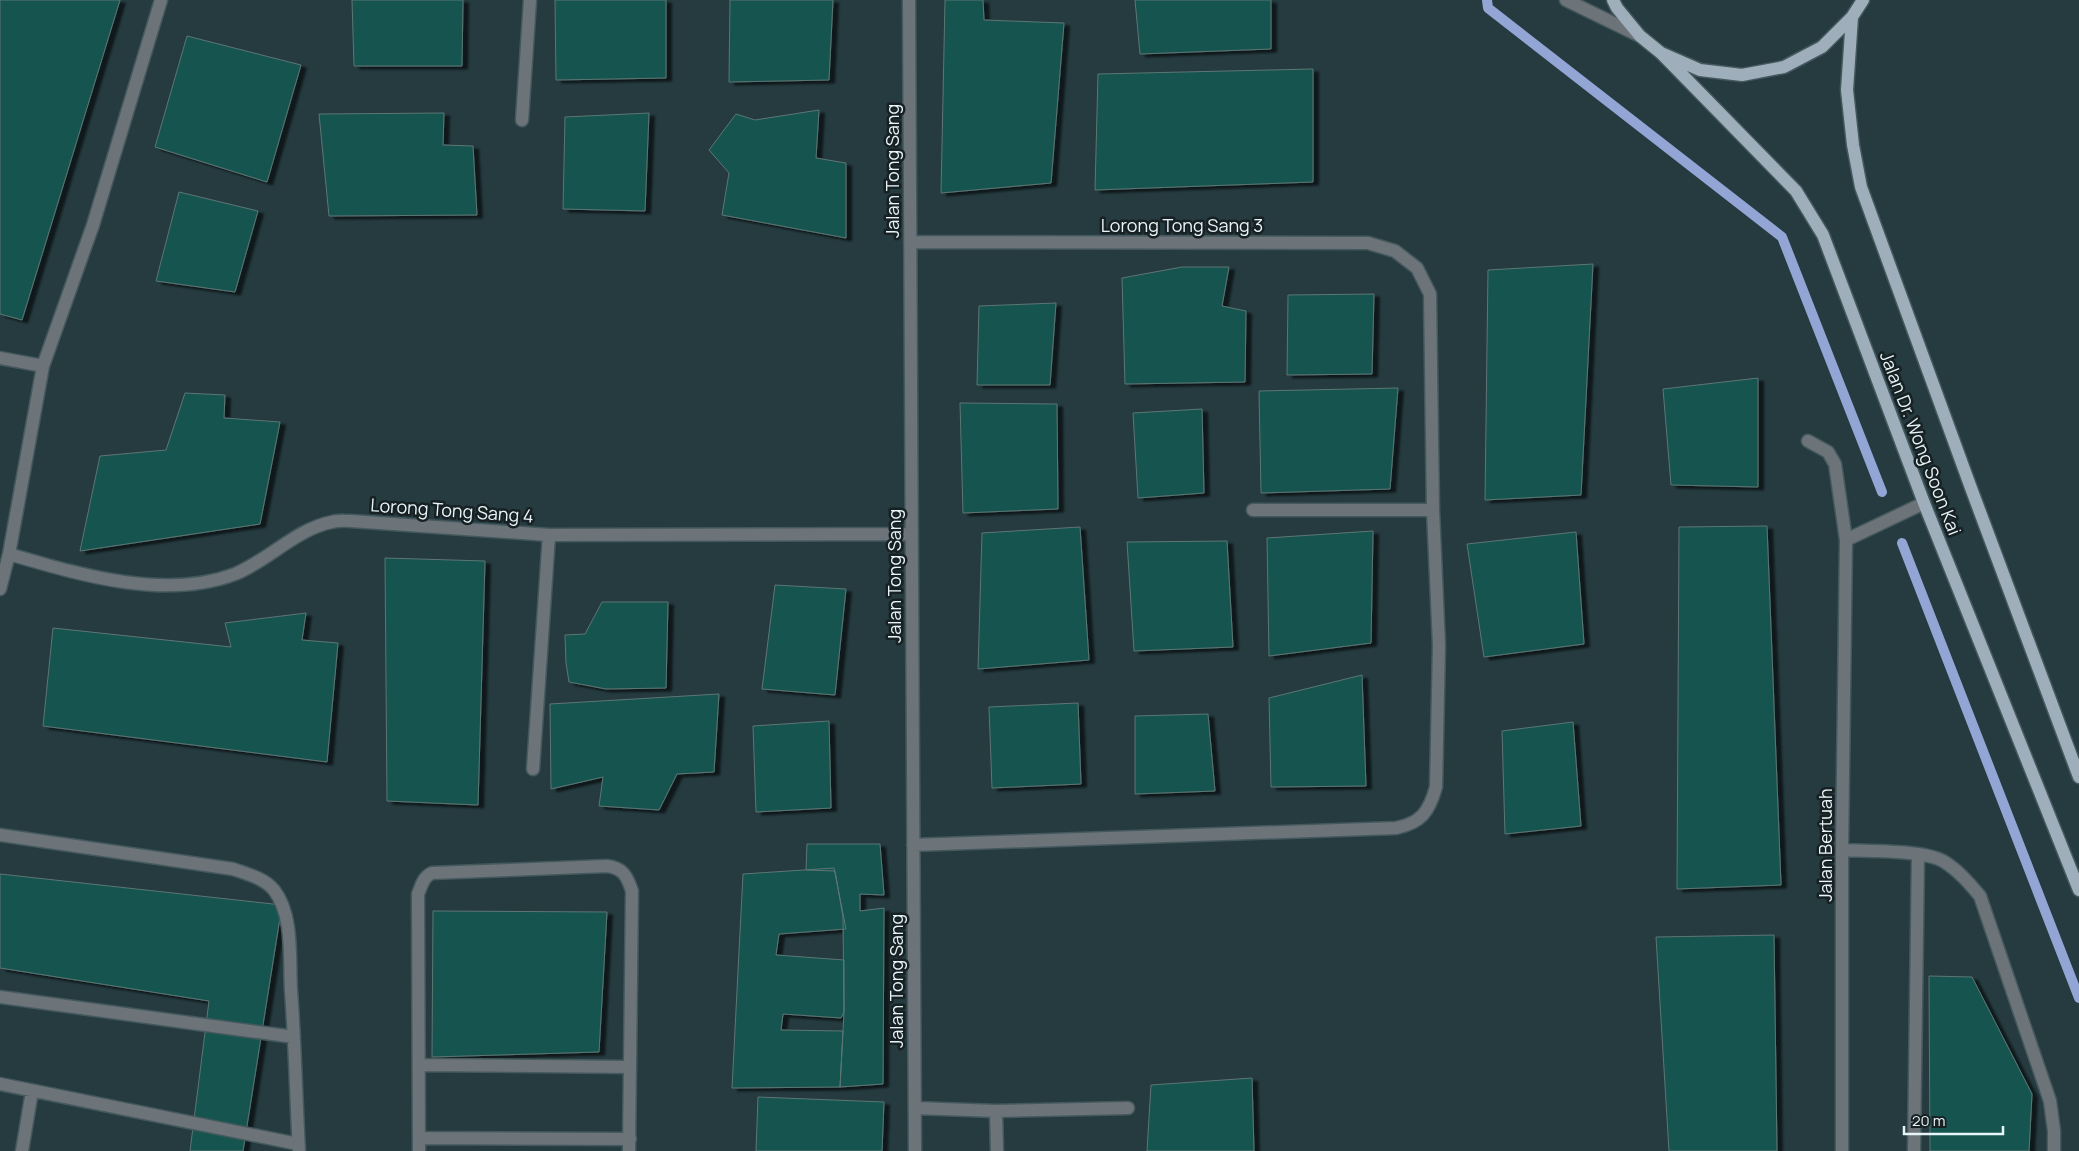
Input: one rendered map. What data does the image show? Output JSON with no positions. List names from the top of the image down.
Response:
{
  "streets": {
    "main road": ["Jalan Dr. Wong Soon Kai"],
    "street": [
      "Jalan Tong Sang",
      "Lorong Tong Sang 3",
      "Lorong Tong Sang 4",
      "Jalan Bertuah"
    ]
  },
  "crossings": [
    ["Jalan Tong Sang", "Lorong Tong Sang 3"],
    ["Jalan Tong Sang", "Lorong Tong Sang 4"]
  ],
  "scale_bar": "20 m"
}
